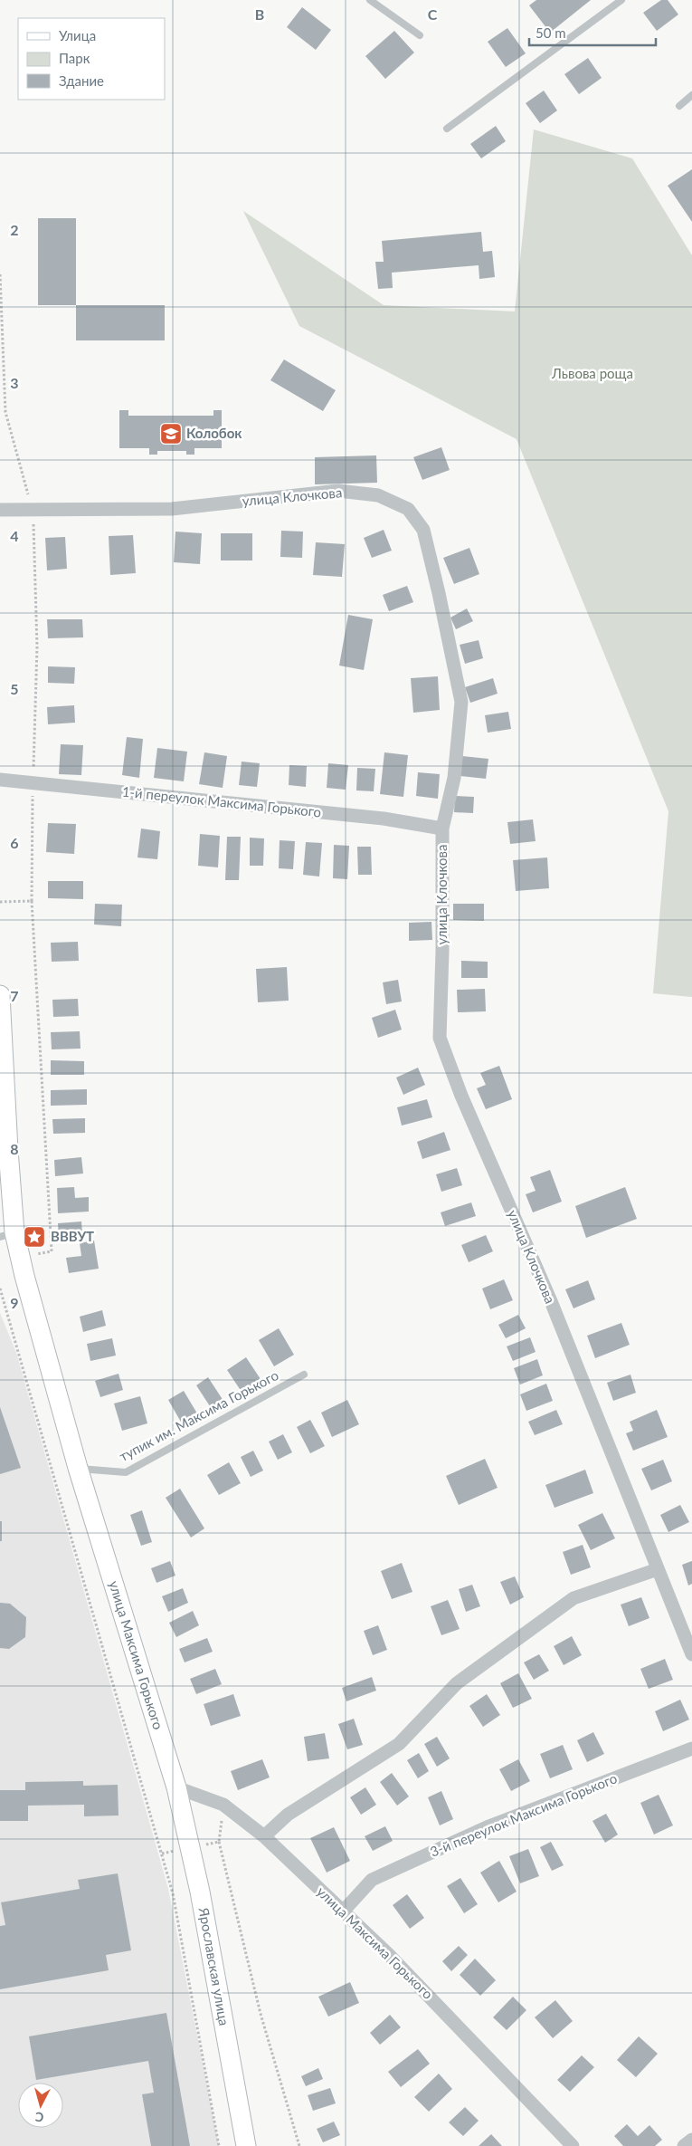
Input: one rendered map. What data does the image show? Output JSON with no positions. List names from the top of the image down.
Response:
{
  "streets": {
    "main road": ["улица Максима Горького", "Ярославская улица"],
    "street": ["улица Клочкова", "1-й переулок Максима Горького", "3-й переулок Максима Горького"],
    "lane": ["тупик им. Максима Горького"]
  },
  "crossings": [
    ["улица Клочкова", "1-й переулок Максима Горького"],
    ["тупик им. Максима Горького", "улица Максима Горького"],
    ["улица Максима Горького", "3-й переулок Максима Горького"],
    ["улица Максима Горького", "Ярославская улица"]
  ],
  "parks": ["Львова роща"],
  "places": {
    "school or university": ["Колобок"],
    "place": ["ВВВУТ"]
  },
  "legend": ["Улица", "Парк", "Здание"],
  "scale_bar": "50 m",
  "north": "bottom",
  "grid": {
    "columns": ["B", "C"],
    "rows": [
      "2",
      "3",
      "4",
      "5",
      "6",
      "7",
      "8",
      "9"
    ]
  }
}
